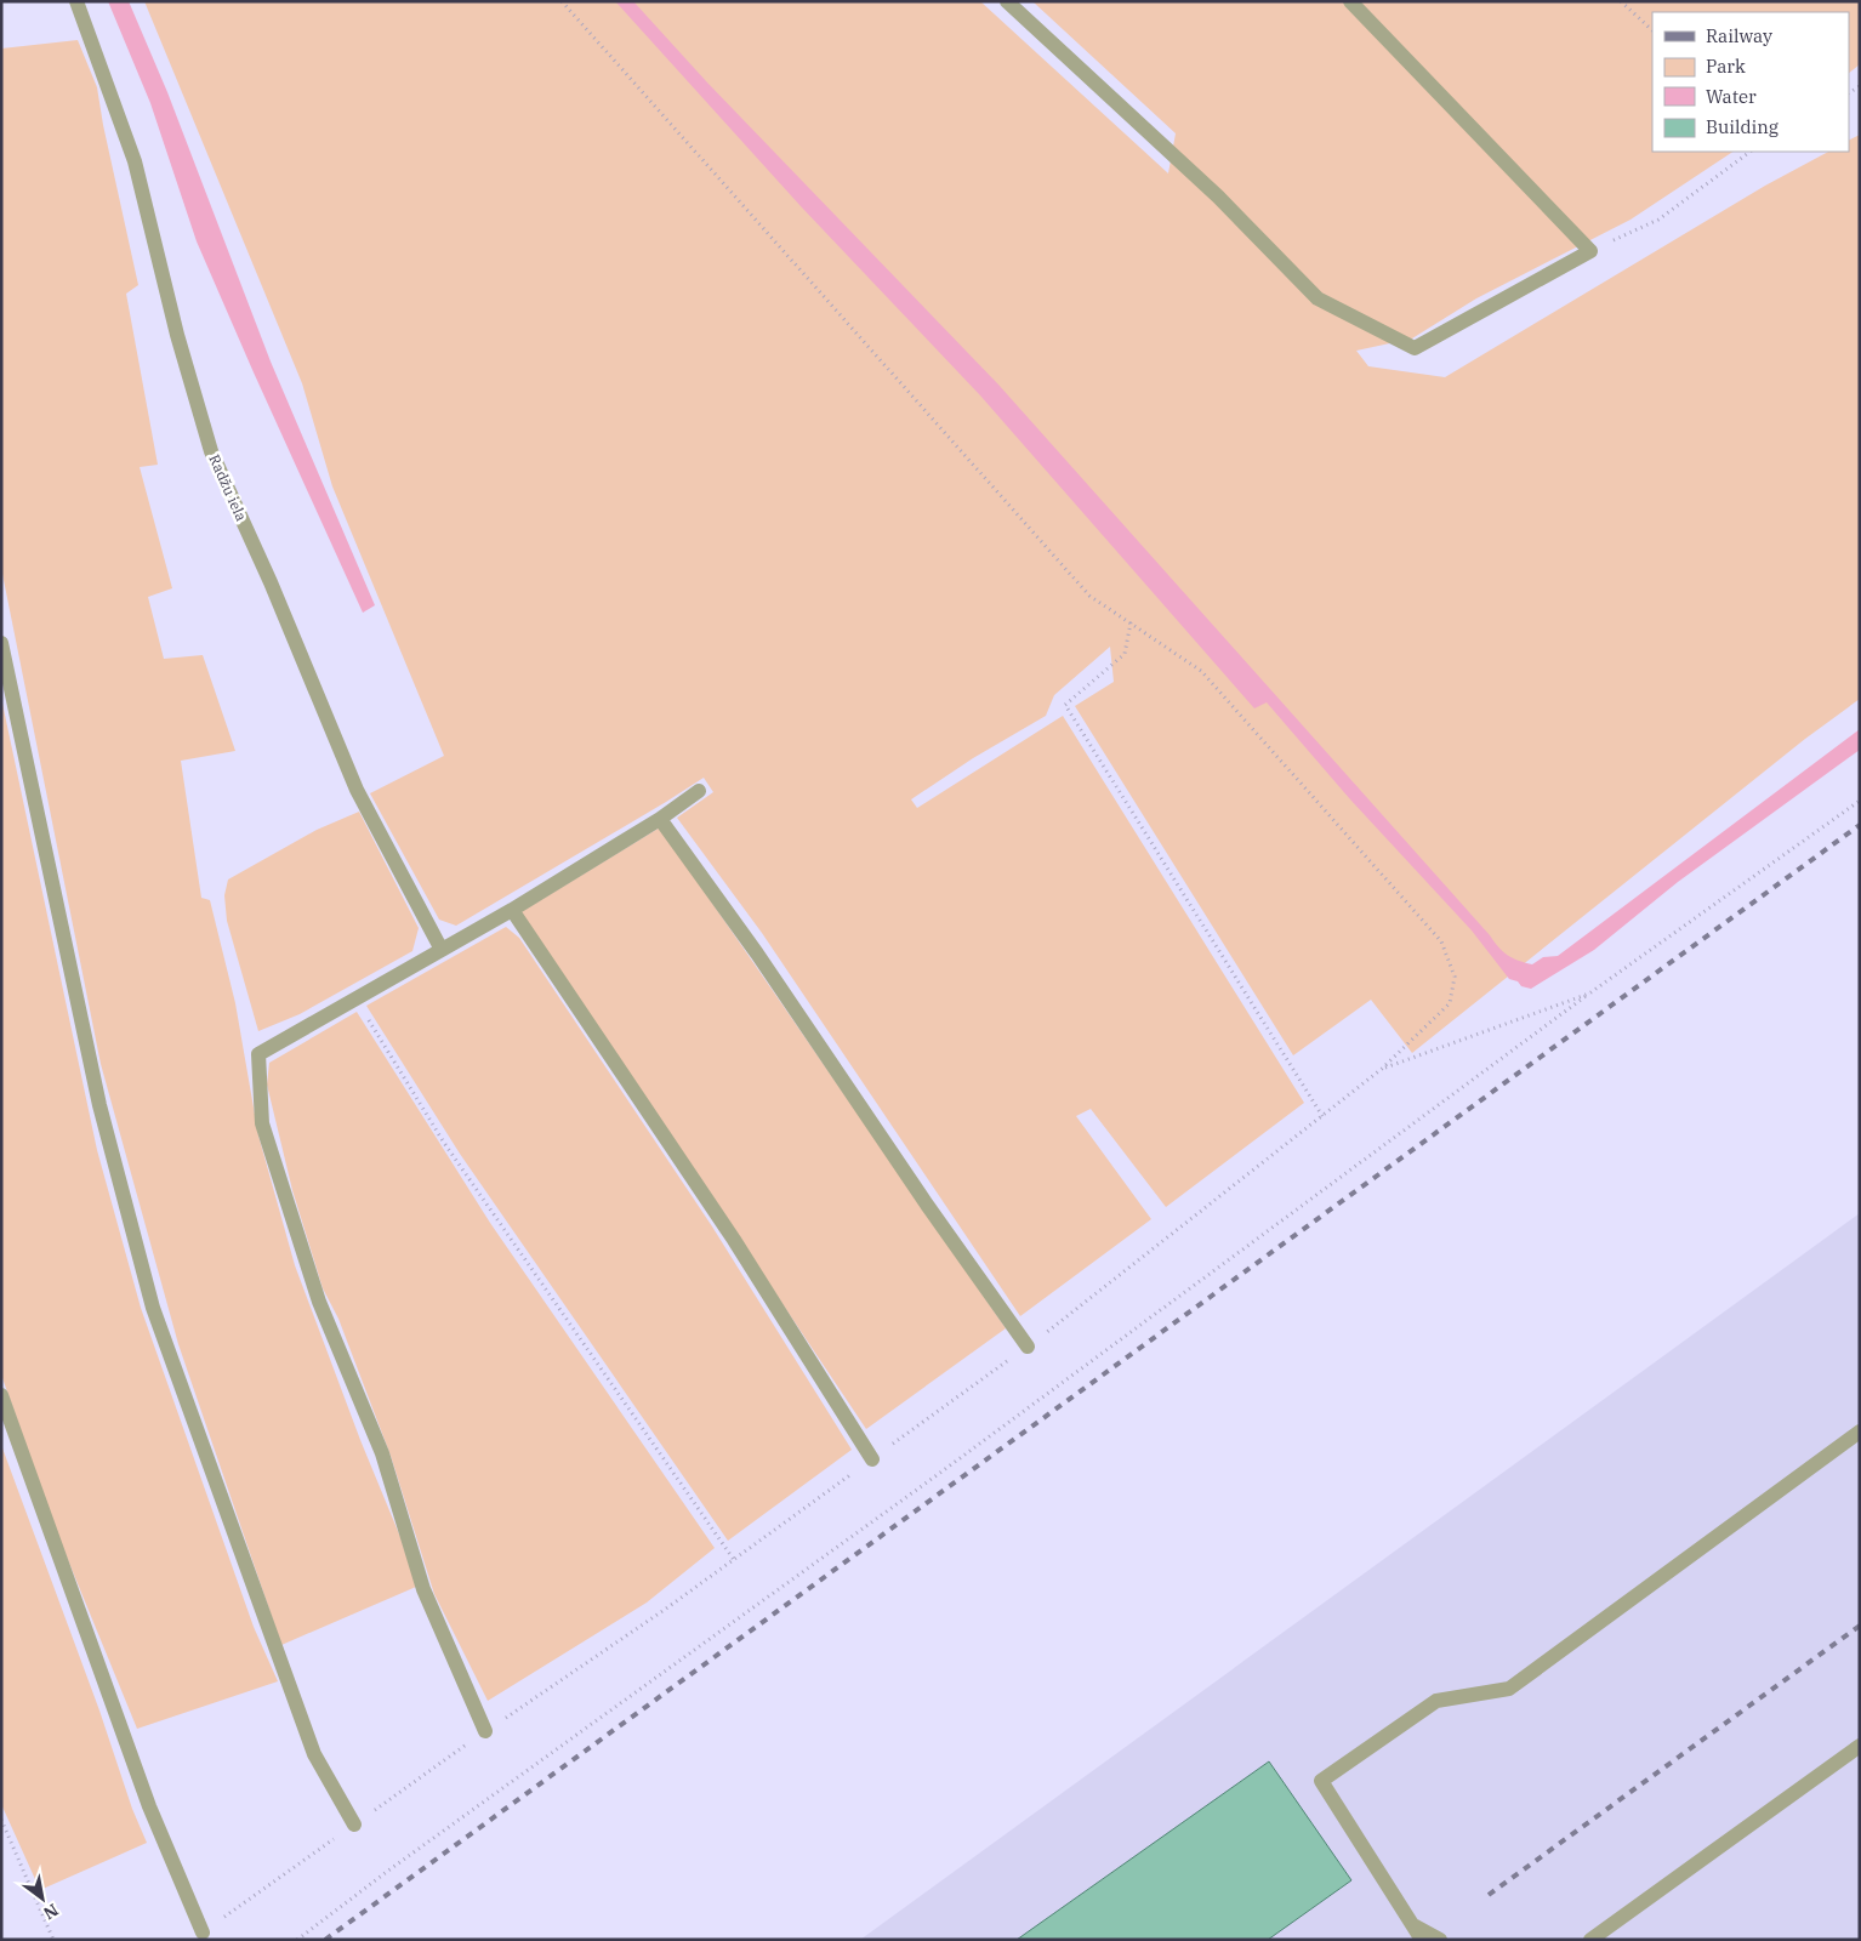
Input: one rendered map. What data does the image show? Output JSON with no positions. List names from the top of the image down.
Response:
{
  "streets": {
    "lane": ["Radžu iela"]
  },
  "legend": [
    "Railway",
    "Park",
    "Water",
    "Building"
  ],
  "north": "bottom right"
}
